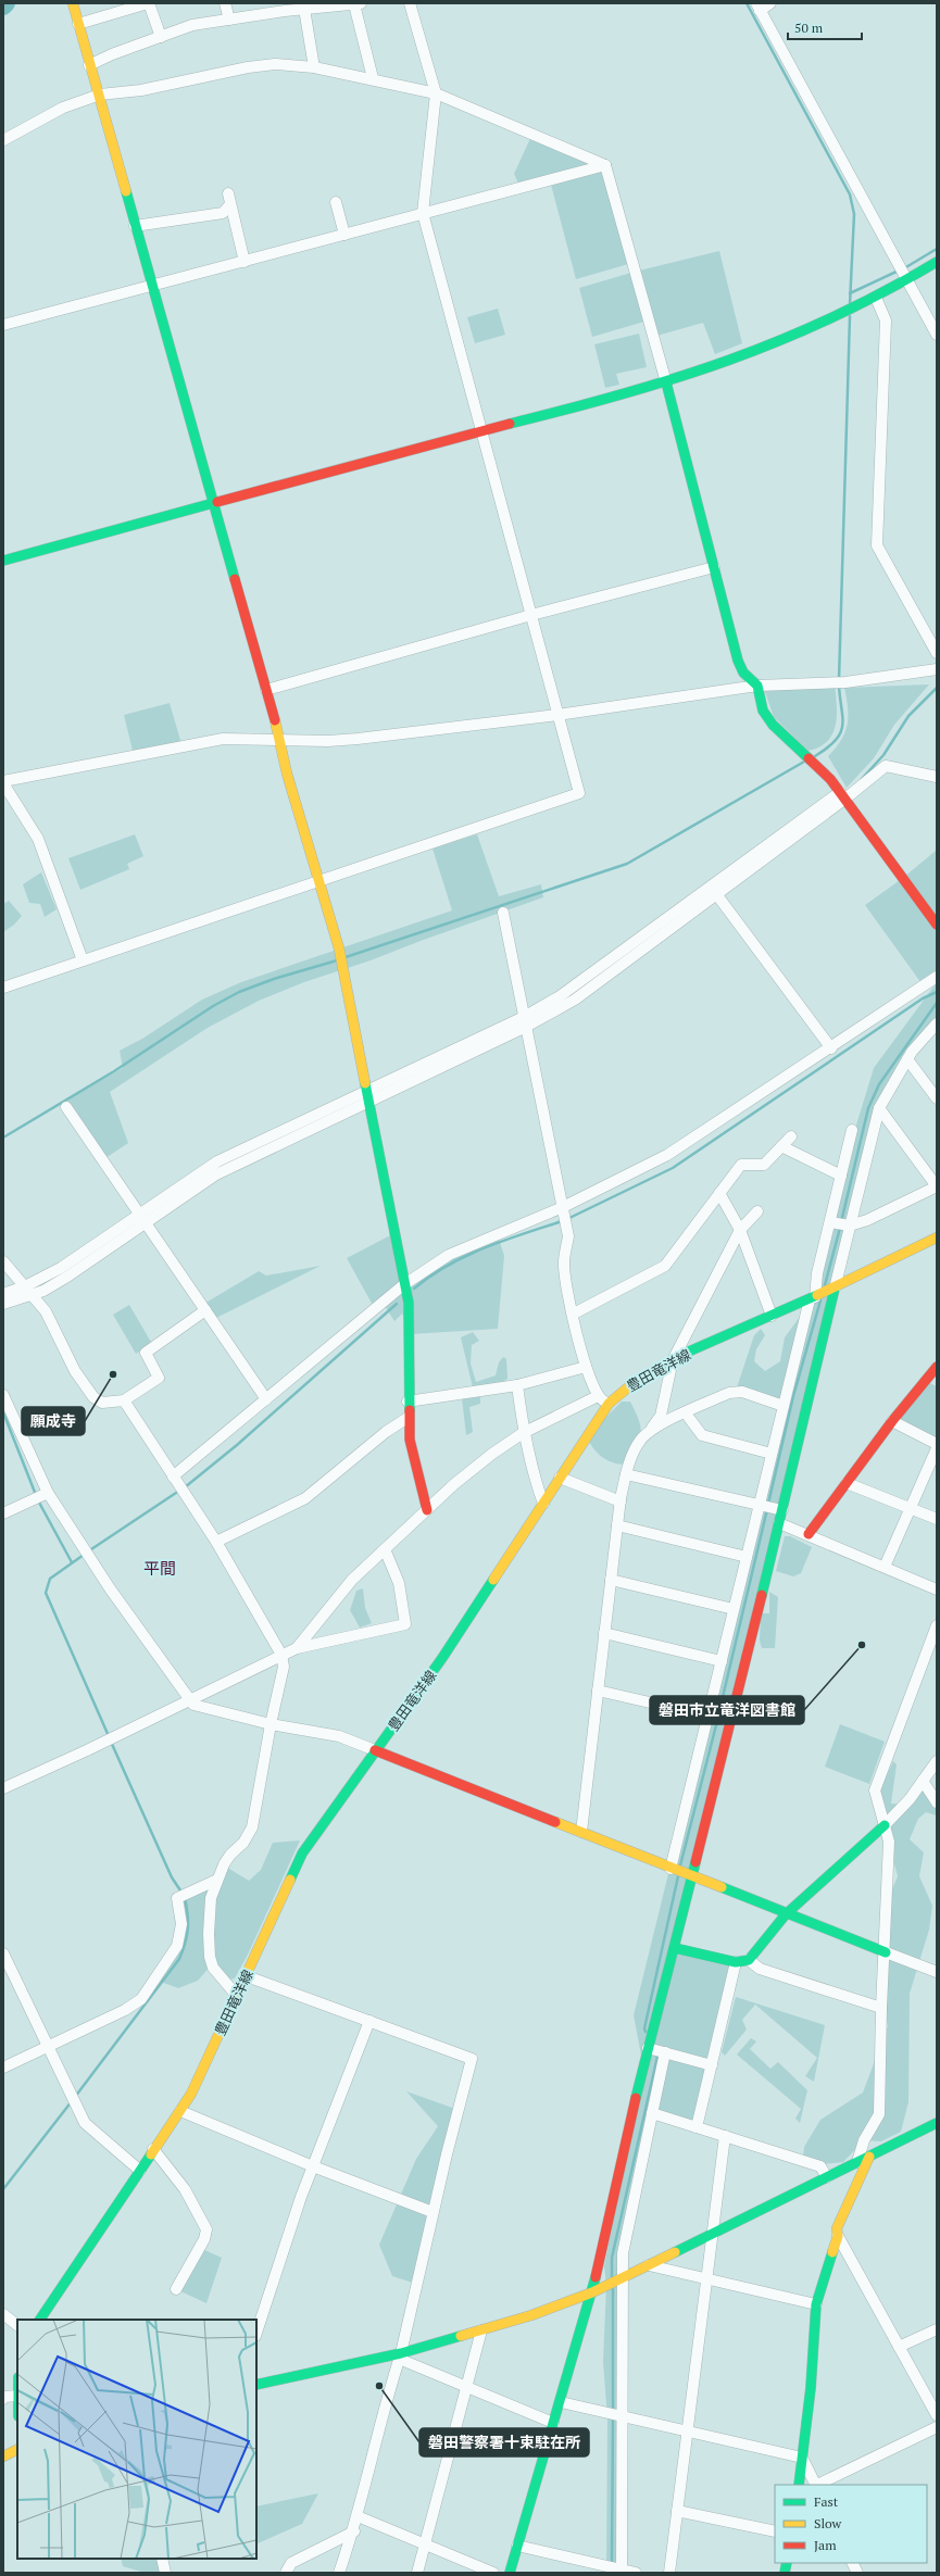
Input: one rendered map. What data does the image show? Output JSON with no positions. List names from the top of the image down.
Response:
{
  "streets": {
    "street": ["豊田竜洋線"]
  },
  "districts": ["平間"],
  "places": ["願成寺", "磐田市立竜洋図書館", "磐田警察署十束駐在所"],
  "legend": ["Fast", "Slow", "Jam"],
  "scale_bar": "50 m"
}
